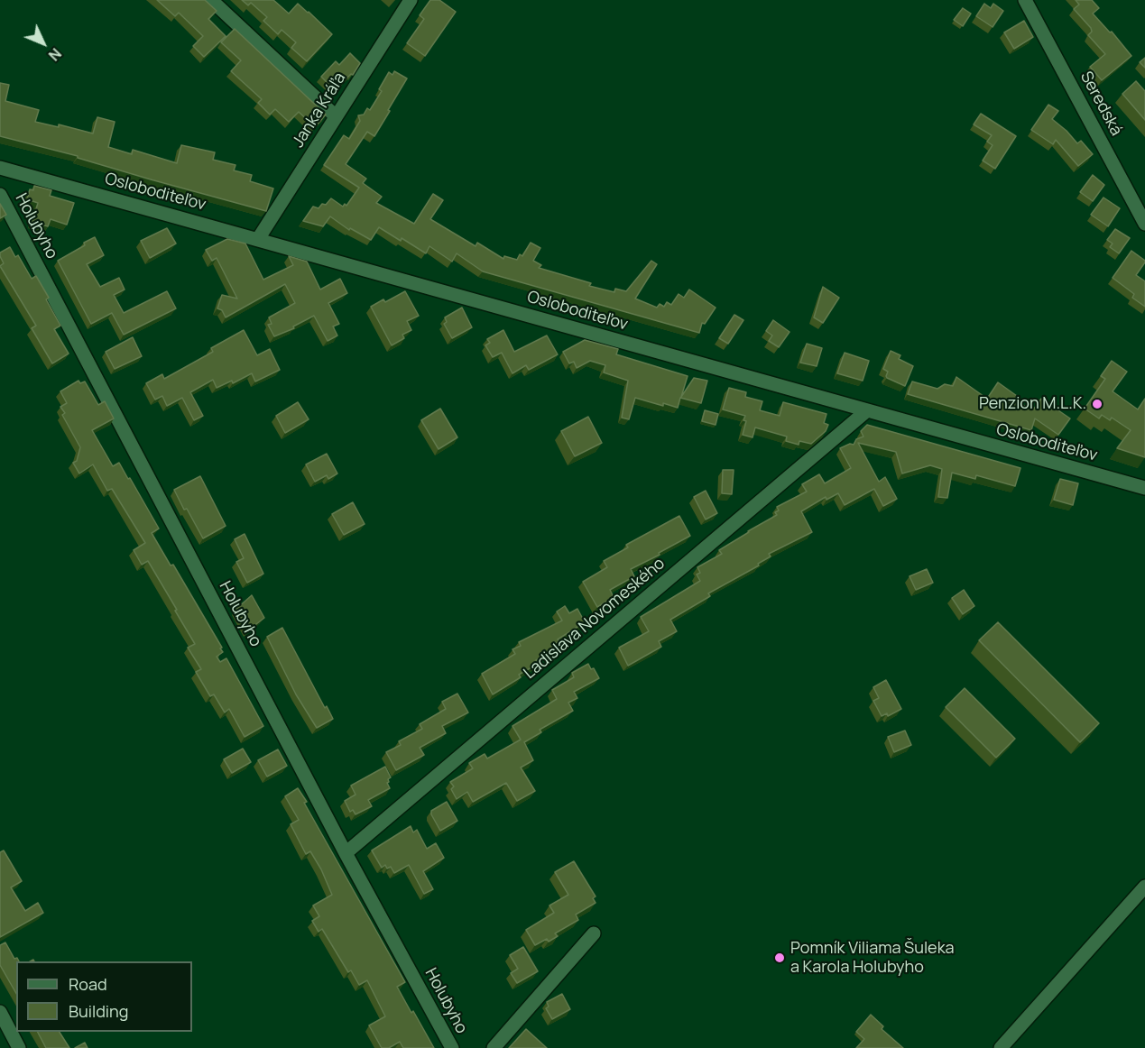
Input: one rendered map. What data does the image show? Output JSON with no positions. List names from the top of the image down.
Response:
{
  "streets": {
    "street": [
      "Seredská",
      "Janka Kráľa",
      "Osloboditeľov",
      "Holubyho",
      "Ladislava Novomeského"
    ]
  },
  "crossings": [
    ["Janka Kráľa", "Osloboditeľov"],
    ["Osloboditeľov", "Ladislava Novomeského"],
    ["Holubyho", "Ladislava Novomeského"]
  ],
  "places": ["Penzion M.L.K.", "Pomník Viliama Šuleka a Karola Holubyho"],
  "legend": ["Road", "Building"],
  "north": "bottom right"
}
